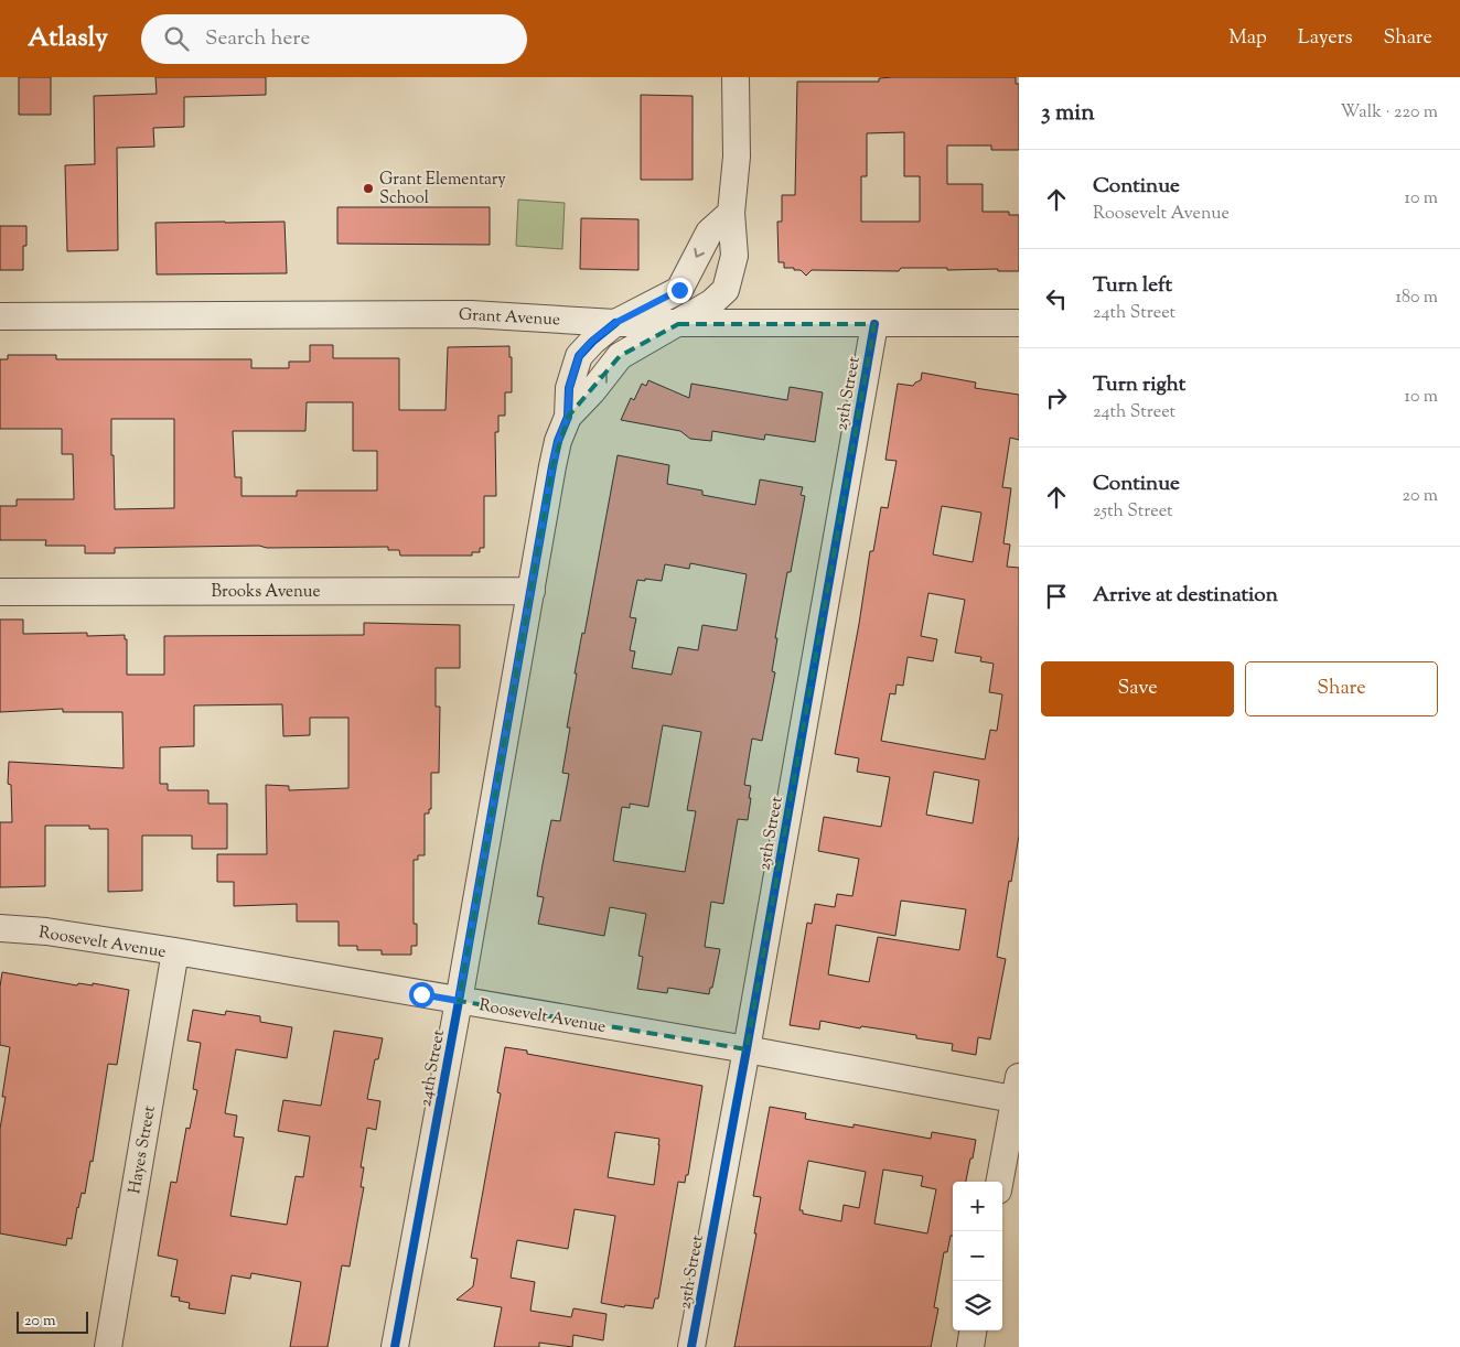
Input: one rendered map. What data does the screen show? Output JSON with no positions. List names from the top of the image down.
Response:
{
  "streets": {
    "street": [
      "Grant Avenue",
      "25th Street",
      "Brooks Avenue",
      "Roosevelt Avenue",
      "24th Street",
      "Hayes Street"
    ]
  },
  "crossings": [
    ["Grant Avenue", "25th Street"],
    ["Grant Avenue", "24th Street"],
    ["25th Street", "Roosevelt Avenue"],
    ["Brooks Avenue", "24th Street"],
    ["Roosevelt Avenue", "24th Street"],
    ["Roosevelt Avenue", "Hayes Street"]
  ],
  "places": ["Grant Elementary School"],
  "scale_bar": "20 m",
  "page": {
    "header": "Atlasly",
    "search": "Search here",
    "nav": ["Map", "Layers", "Share"],
    "heading": ["3 min", "Walk · 220 m"],
    "list": [
      ["Continue", "Roosevelt Avenue", "10 m"],
      ["Turn left", "24th Street", "180 m"],
      ["Turn right", "24th Street", "10 m"],
      ["Continue", "25th Street", "20 m"],
      "Arrive at destination"
    ],
    "buttons": ["Save", "Share"],
    "map_buttons": ["+", "−"],
    "scale": "20 m"
  }
}
